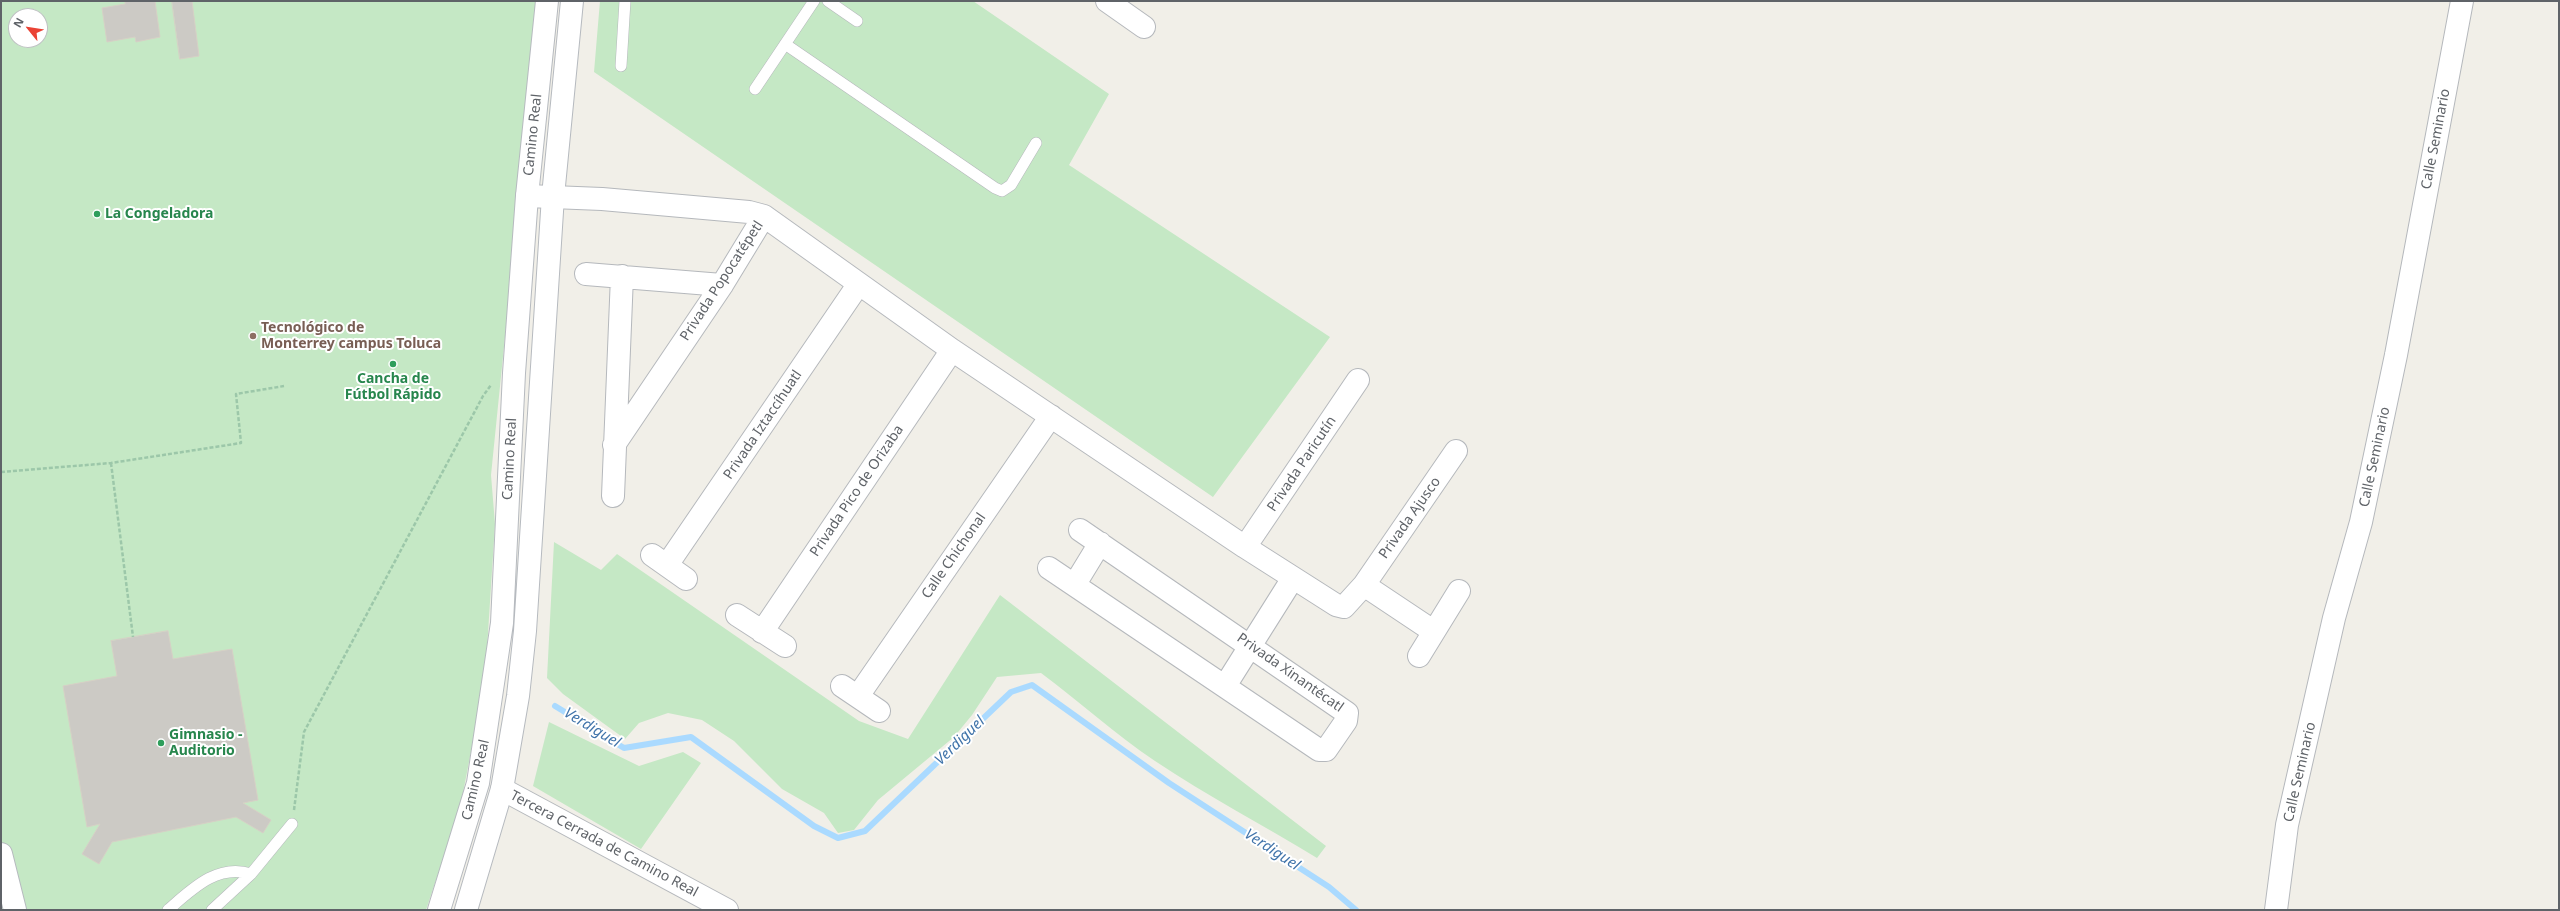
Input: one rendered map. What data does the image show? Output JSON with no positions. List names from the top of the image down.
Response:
{
  "streets": {
    "street": [
      "Camino Real",
      "Calle Seminario",
      "Privada Popocatépetl",
      "Privada Iztaccíhuatl",
      "Privada Paricutín",
      "Privada Pico de Orizaba",
      "Privada Ajusco",
      "Calle Chichonal",
      "Privada Xinantécatl",
      "Tercera Cerrada de Camino Real"
    ]
  },
  "crossings": [
    ["Camino Real", "Privada Popocatépetl"],
    ["Camino Real", "Tercera Cerrada de Camino Real"],
    ["Privada Popocatépetl", "Privada Ajusco"],
    ["Privada Iztaccíhuatl", "Privada Ajusco"],
    ["Privada Paricutín", "Privada Ajusco"],
    ["Privada Pico de Orizaba", "Privada Ajusco"],
    ["Privada Ajusco", "Calle Chichonal"]
  ],
  "water": ["Verdiguel"],
  "places": [
    "La Congeladora",
    "Tecnológico de Monterrey campus Toluca",
    "Cancha de Fútbol Rápido",
    "Gimnasio - Auditorio"
  ],
  "north": "top left"
}
